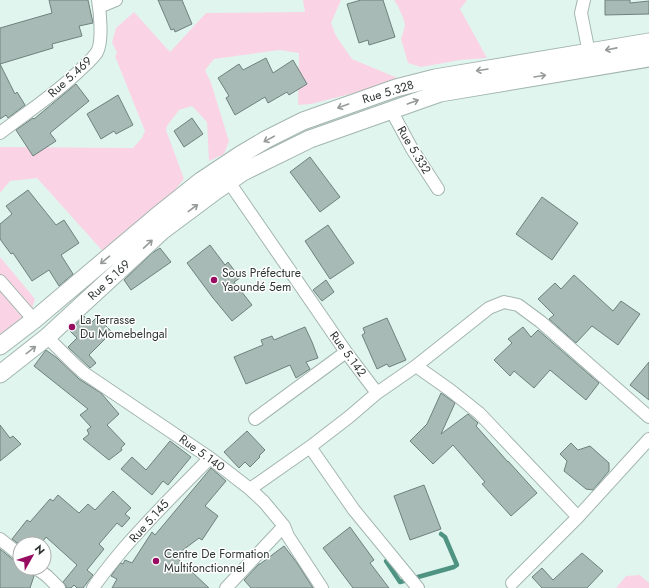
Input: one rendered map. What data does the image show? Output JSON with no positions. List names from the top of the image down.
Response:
{
  "streets": {
    "main road": ["Rue 5.328", "Rue 5.169"],
    "street": [
      "Rue 5.469",
      "Rue 5.332",
      "Rue 5.142",
      "Rue 5.140",
      "Rue 5.145"
    ]
  },
  "crossings": [
    ["Rue 5.328", "Rue 5.332"],
    ["Rue 5.328", "Rue 5.169"],
    ["Rue 5.328", "Rue 5.142"],
    ["Rue 5.169", "Rue 5.140"],
    ["Rue 5.140", "Rue 5.145"]
  ],
  "places": ["Sous Préfecture Yaoundé 5em", "La Terrasse Du Momebelngal", "Centre De Formation Multifonctionnel"],
  "north": "top right"
}
